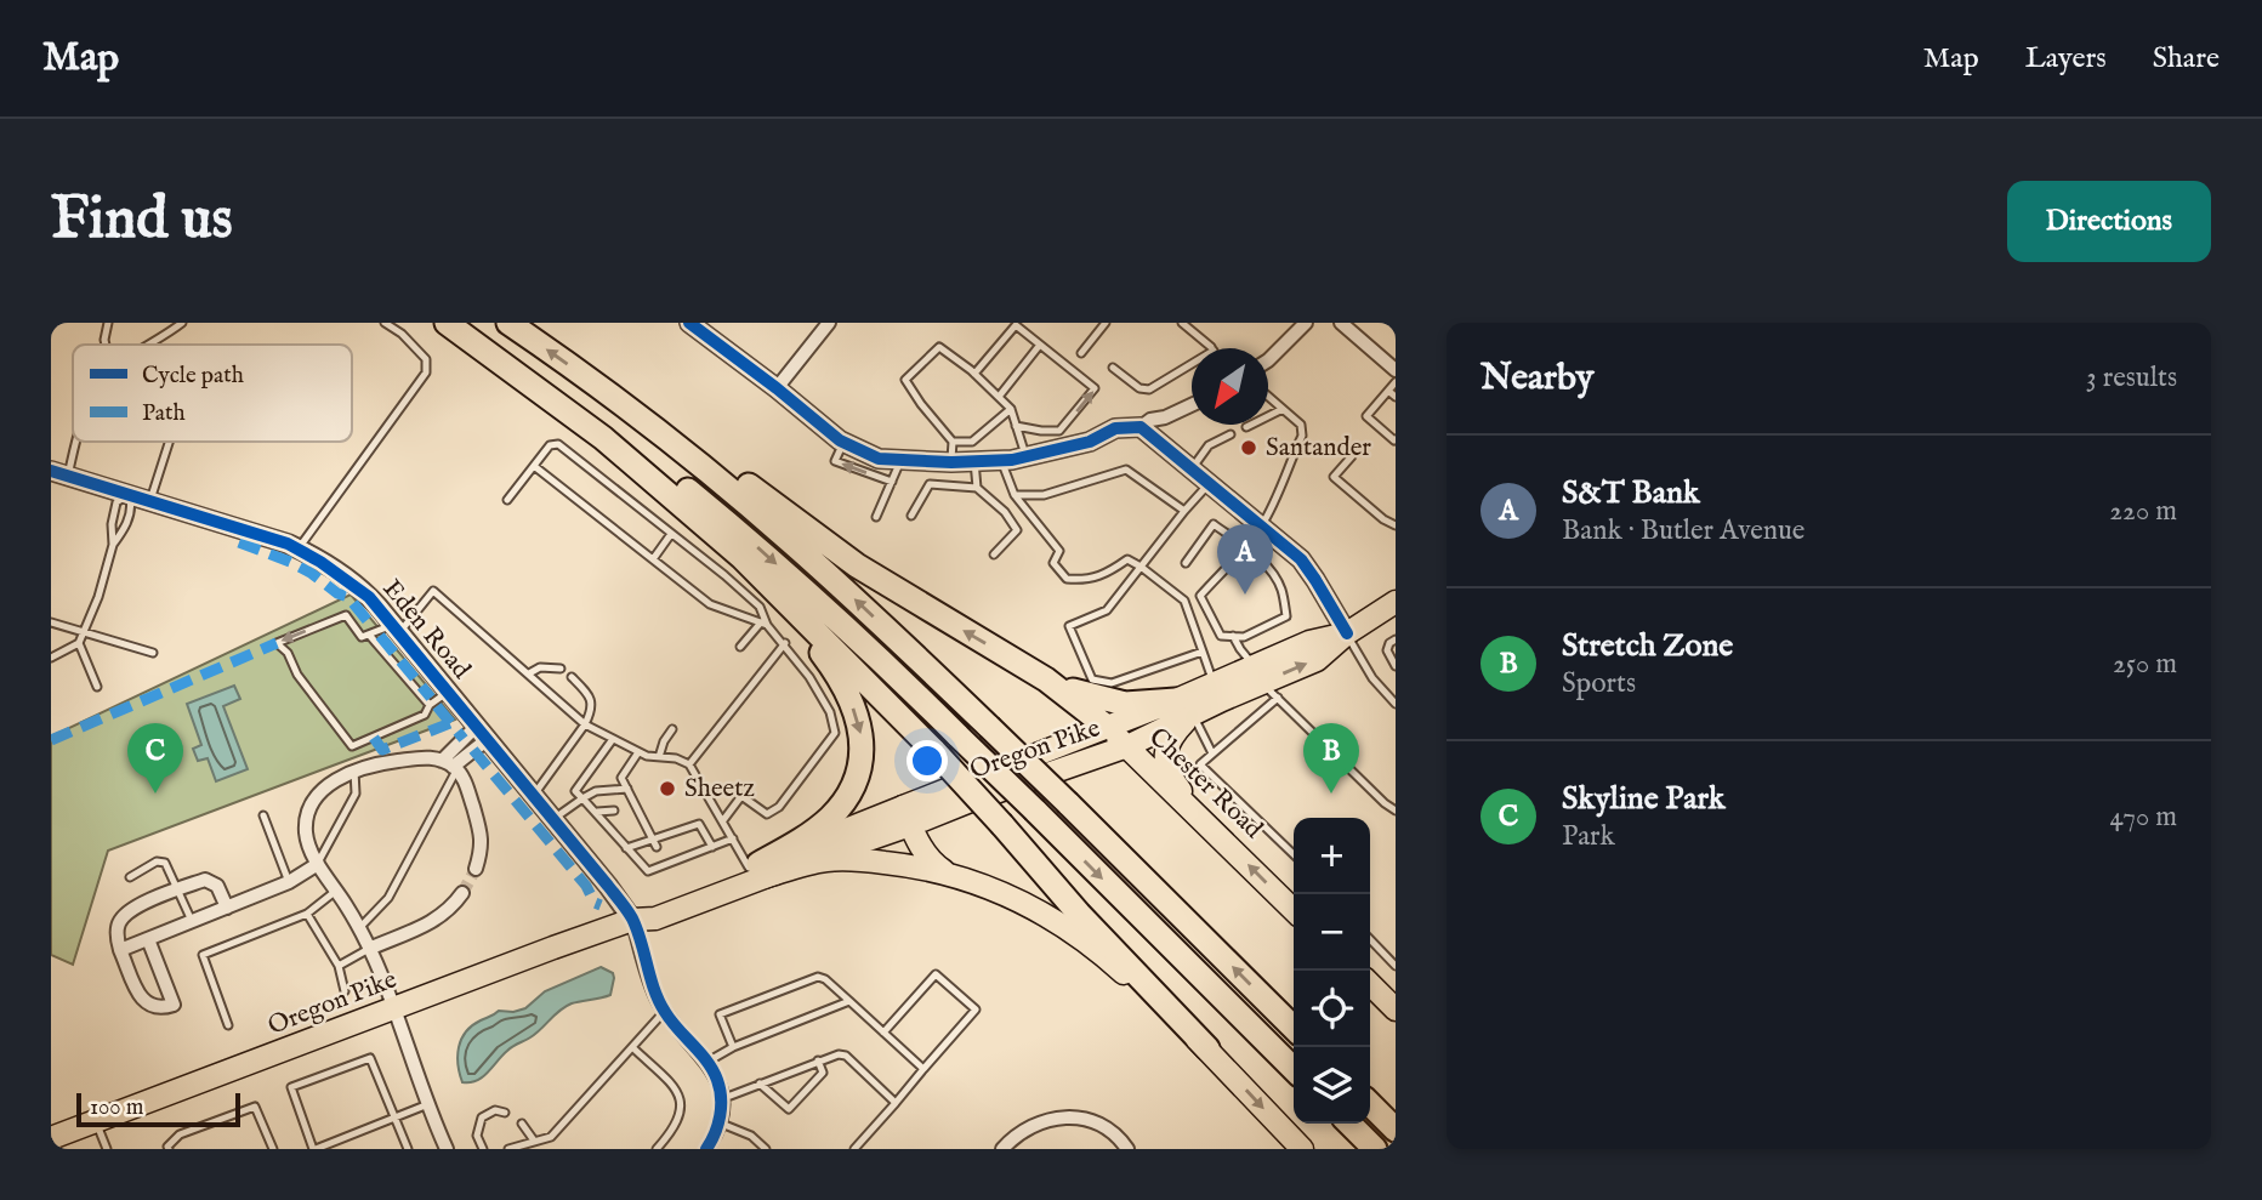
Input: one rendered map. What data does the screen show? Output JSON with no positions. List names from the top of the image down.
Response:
{
  "streets": {
    "main road": ["Oregon Pike", "Chester Road"],
    "street": ["Eden Road"]
  },
  "crossings": [
    ["Eden Road", "Oregon Pike"],
    ["Oregon Pike", "Chester Road"]
  ],
  "places": ["Santander", "Sheetz"],
  "legend": ["Cycle path", "Path"],
  "scale_bar": "100 m",
  "north": "bottom left",
  "page": {
    "header": "Map",
    "nav": ["Map", "Layers", "Share"],
    "buttons": "Directions",
    "title": "Find us",
    "heading": ["Nearby", "3 results"],
    "list": [
      {
        "mark": "A",
        "name": "S&T Bank",
        "note": "Bank · Butler Avenue",
        "value": "220 m"
      },
      {
        "mark": "B",
        "name": "Stretch Zone",
        "note": "Sports",
        "value": "250 m"
      },
      {
        "mark": "C",
        "name": "Skyline Park",
        "note": "Park",
        "value": "470 m"
      }
    ],
    "pins": ["A", "B", "C"],
    "map_buttons": ["+", "−"],
    "scale": "100 m"
  }
}
